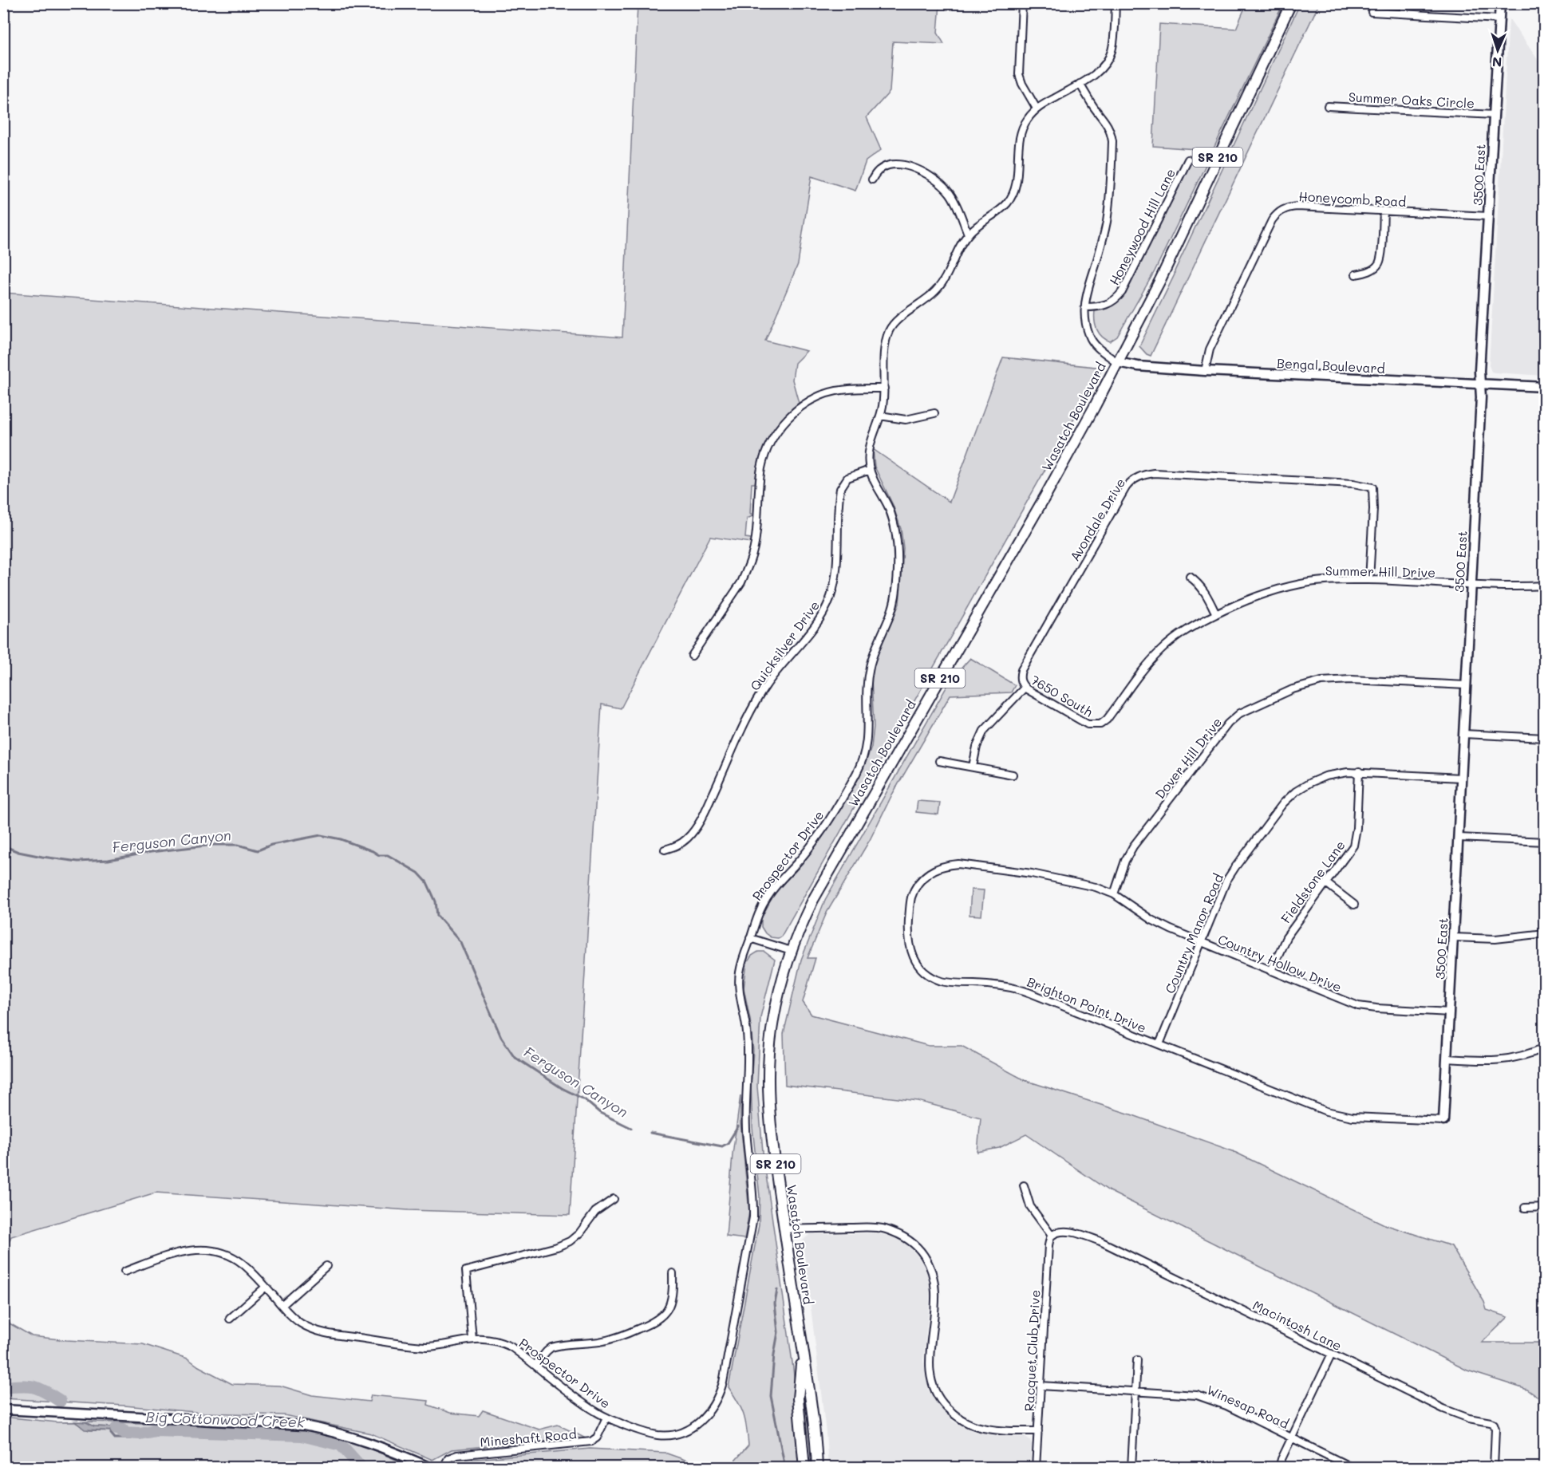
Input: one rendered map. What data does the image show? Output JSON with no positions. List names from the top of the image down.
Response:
{
  "streets": {
    "main road": [
      "SR 210",
      "3500 East",
      "Bengal Boulevard",
      "Wasatch Boulevard"
    ],
    "street": [
      "Summer Oaks Circle",
      "Honeycomb Road",
      "Honeywood Hill Lane",
      "Avondale Drive",
      "Summer Hill Drive",
      "Quicksilver Drive",
      "7650 South",
      "Dover Hill Drive",
      "Prospector Drive",
      "Fieldstone Lane",
      "Country Manor Road",
      "Country Hollow Drive",
      "Brighton Point Drive",
      "Macintosh Lane",
      "Racquet Club Drive",
      "Winesap Road",
      "Mineshaft Road"
    ]
  },
  "crossings": [
    ["Summer Oaks Circle", "3500 East"],
    ["3500 East", "Honeycomb Road"],
    ["3500 East", "Bengal Boulevard"],
    ["3500 East", "Summer Hill Drive"],
    ["3500 East", "Dover Hill Drive"],
    ["3500 East", "Country Manor Road"],
    ["3500 East", "Country Hollow Drive"],
    ["3500 East", "Brighton Point Drive"],
    ["Honeycomb Road", "Bengal Boulevard"],
    ["Bengal Boulevard", "Wasatch Boulevard"],
    ["Avondale Drive", "Summer Hill Drive"],
    ["Avondale Drive", "7650 South"],
    ["Summer Hill Drive", "7650 South"],
    ["Quicksilver Drive", "Prospector Drive"],
    ["Dover Hill Drive", "Country Hollow Drive"],
    ["Dover Hill Drive", "Brighton Point Drive"],
    ["Prospector Drive", "Mineshaft Road"],
    ["Fieldstone Lane", "Country Manor Road"],
    ["Fieldstone Lane", "Country Hollow Drive"],
    ["Country Manor Road", "Country Hollow Drive"],
    ["Country Manor Road", "Brighton Point Drive"],
    ["Country Hollow Drive", "Brighton Point Drive"],
    ["Macintosh Lane", "Racquet Club Drive"],
    ["Racquet Club Drive", "Winesap Road"]
  ],
  "water": ["Ferguson Canyon", "Big Cottonwood Creek"],
  "north": "bottom"
}
